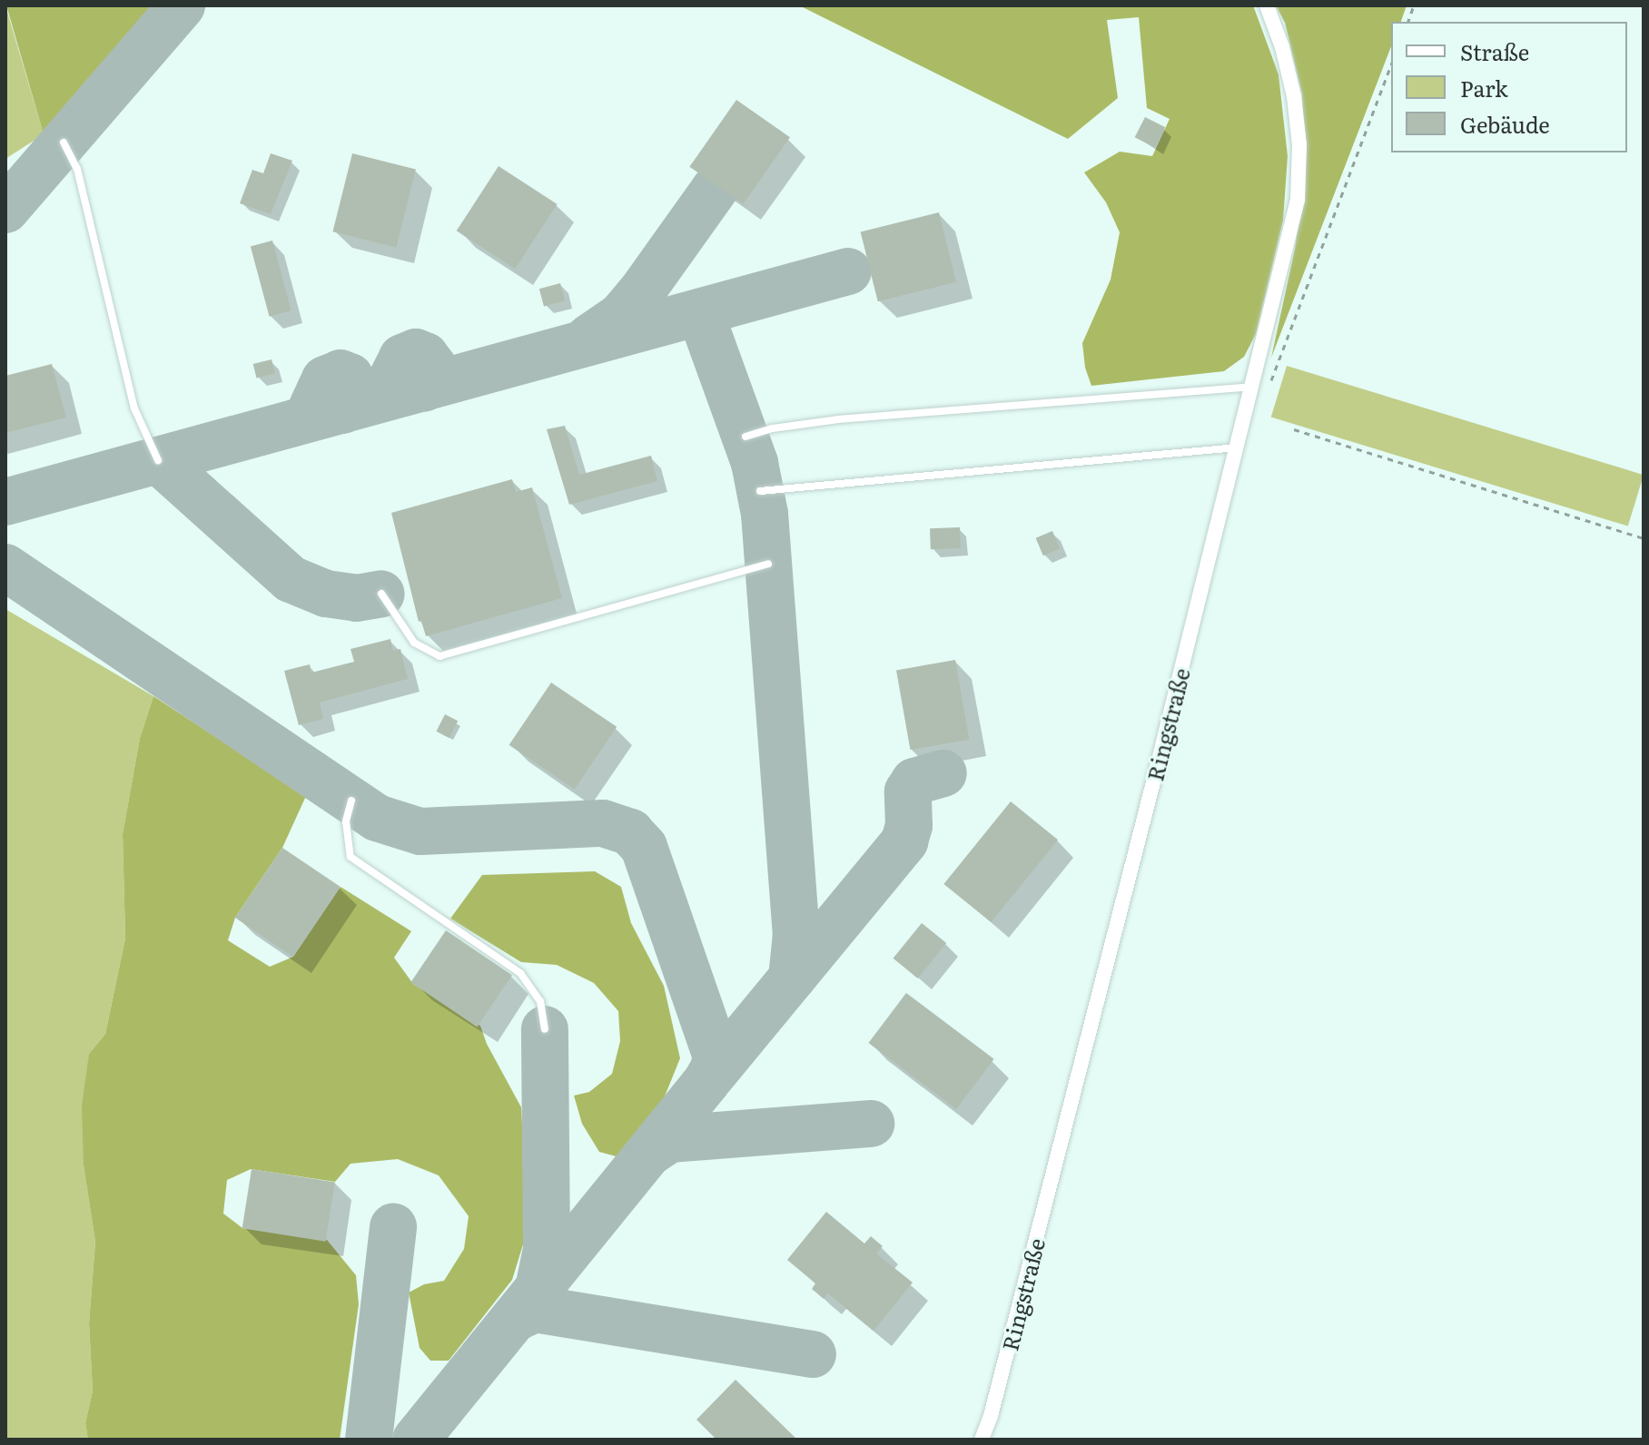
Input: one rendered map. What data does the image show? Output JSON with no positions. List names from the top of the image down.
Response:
{
  "streets": {
    "street": ["Ringstraße"]
  },
  "legend": ["Straße", "Park", "Gebäude"]
}
